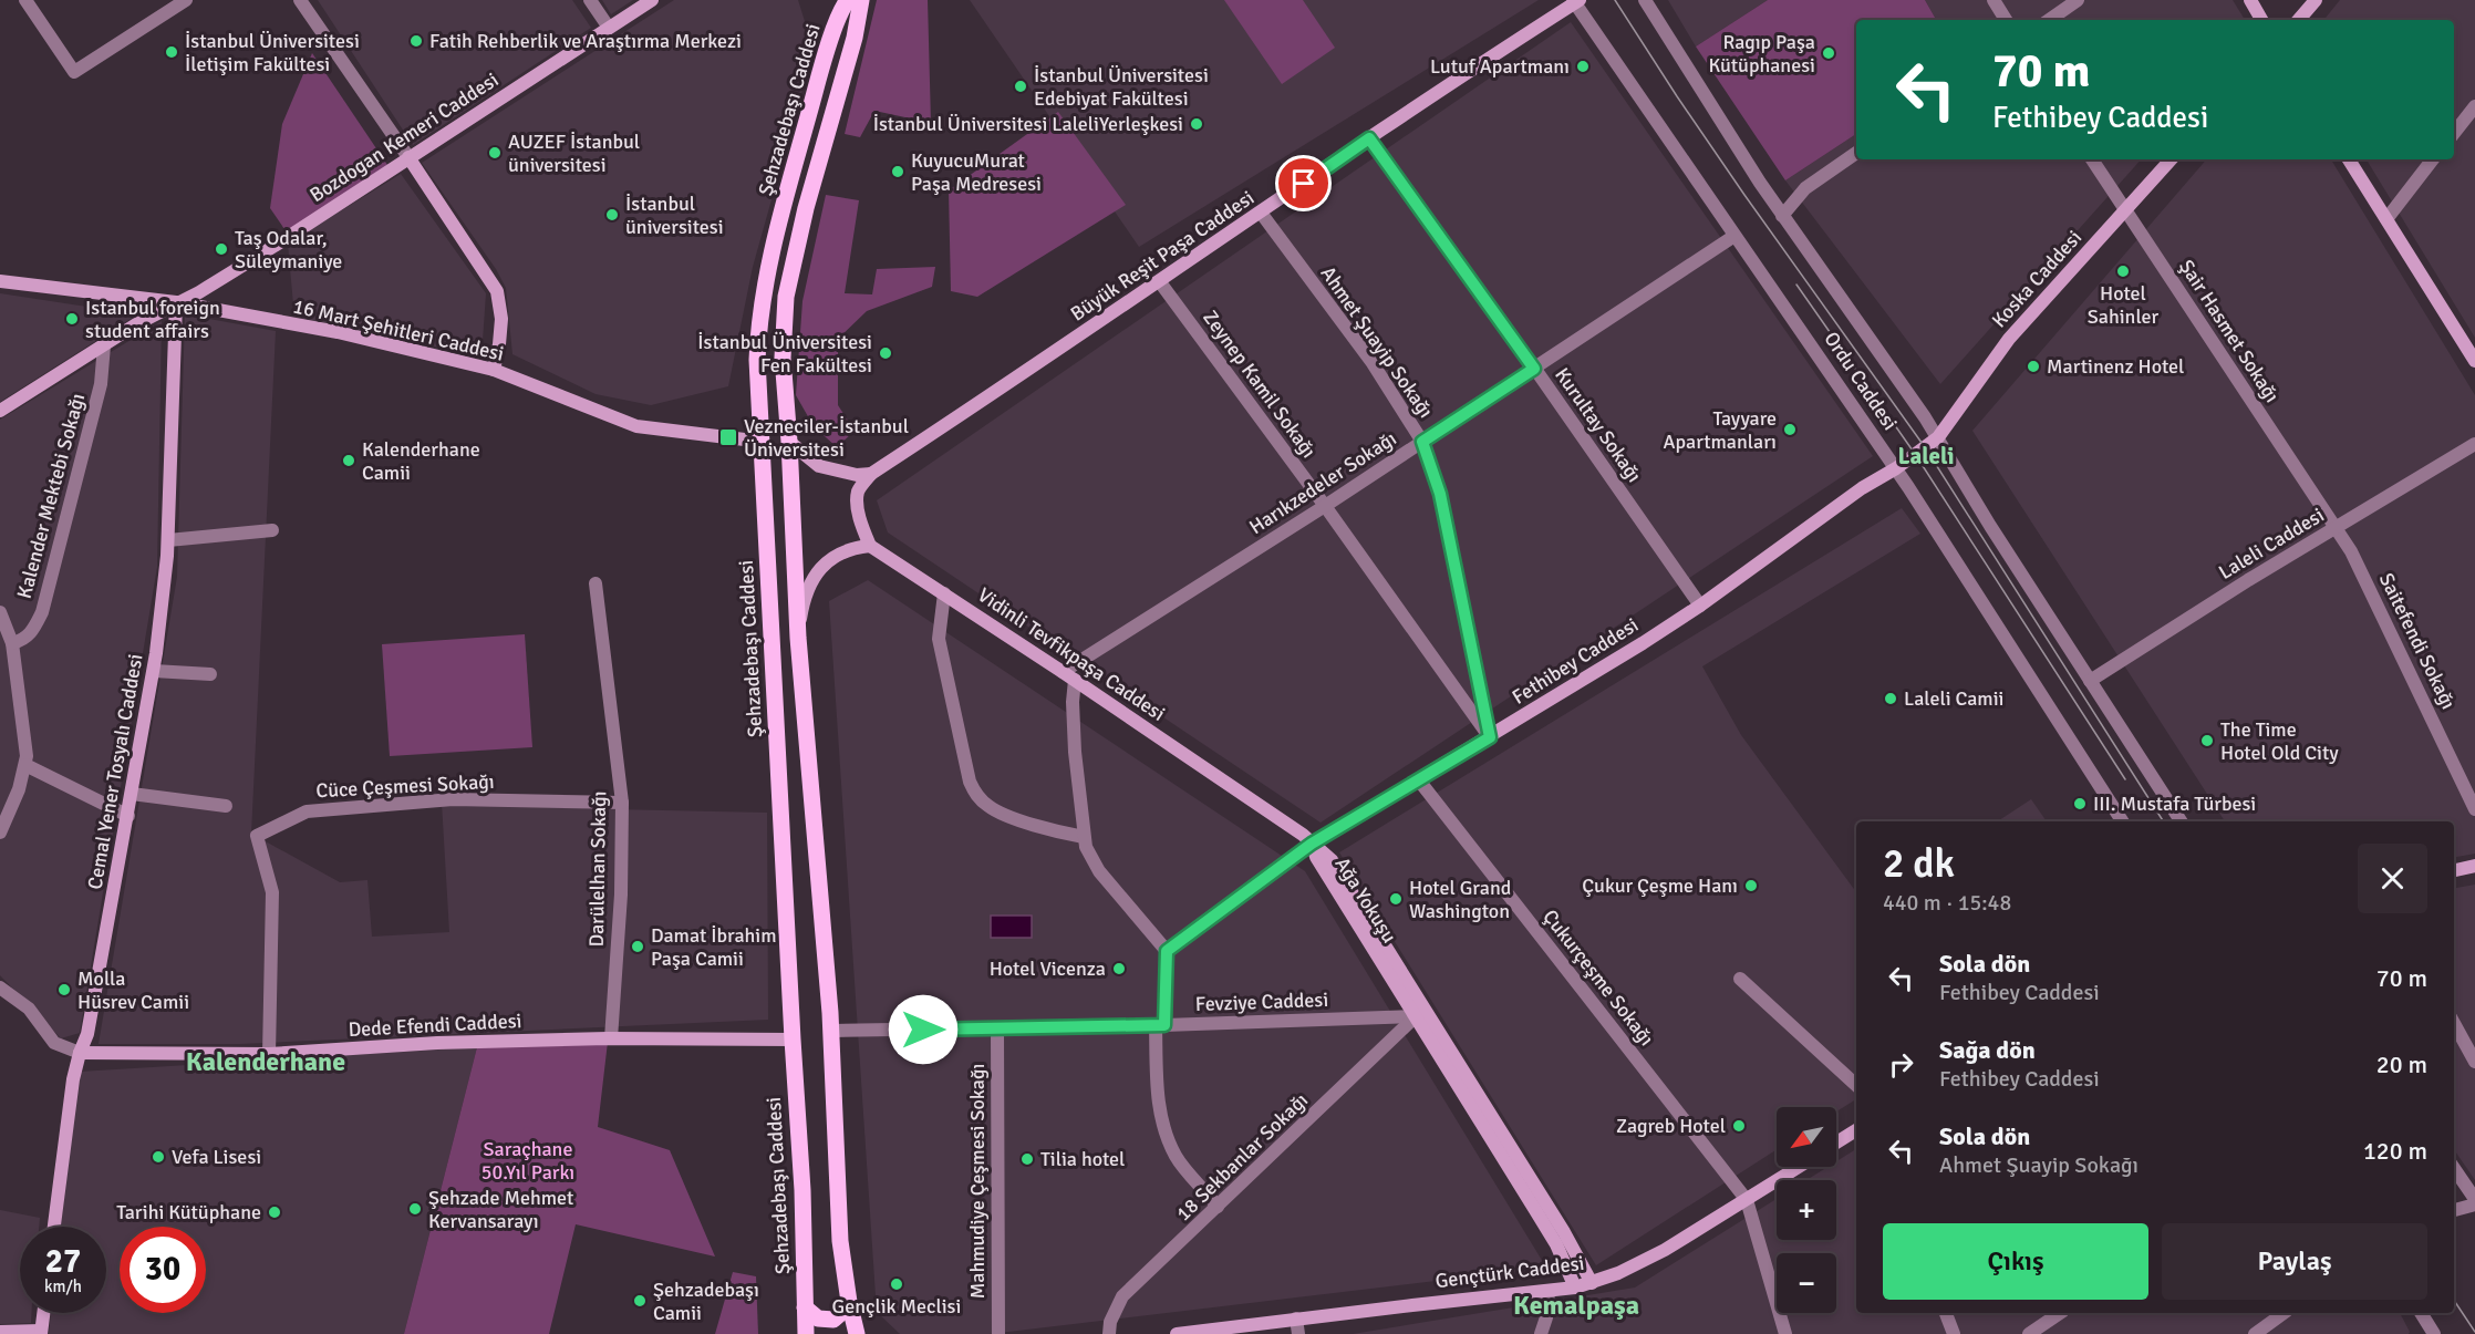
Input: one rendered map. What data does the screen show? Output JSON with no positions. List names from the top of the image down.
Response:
{
  "streets": {
    "main road": ["Şehzadebaşı Caddesi"],
    "street": [
      "Bozdogan Kemeri Caddesi",
      "Büyük Reşit Paşa Caddesi",
      "Koska Caddesi",
      "16 Mart Şehitleri Caddesi",
      "Şair Hasmet Sokağı",
      "Ahmet Şuayip Sokağı",
      "Ordu Caddesi",
      "Zeynep Kamil Sokağı",
      "Kurultay Sokağı",
      "Harıkzedeler Sokağı",
      "Kalender Mektebi Sokağı",
      "Laleli Caddesi",
      "Saitefendi Sokağı",
      "Vidinli Tevfikpaşa Caddesi",
      "Fethibey Caddesi",
      "Cemal Yener Tosyalı Caddesi",
      "Cüce Çeşmesi Sokağı",
      "Darülelhan Sokağı",
      "Ağa Yokuşu",
      "Çukurçeşme Sokağı",
      "Fevziye Caddesi",
      "Dede Efendi Caddesi",
      "18 Sekbanlar Sokağı",
      "Mahmudiye Çeşmesi Sokağı",
      "Gençtürk Caddesi"
    ]
  },
  "crossings": [
    ["Şehzadebaşı Caddesi", "16 Mart Şehitleri Caddesi"],
    ["Şehzadebaşı Caddesi", "Dede Efendi Caddesi"],
    ["Bozdogan Kemeri Caddesi", "16 Mart Şehitleri Caddesi"],
    ["Bozdogan Kemeri Caddesi", "Kalender Mektebi Sokağı"],
    ["Bozdogan Kemeri Caddesi", "Cemal Yener Tosyalı Caddesi"],
    ["Büyük Reşit Paşa Caddesi", "Ahmet Şuayip Sokağı"],
    ["Büyük Reşit Paşa Caddesi", "Ordu Caddesi"],
    ["Büyük Reşit Paşa Caddesi", "Zeynep Kamil Sokağı"],
    ["Büyük Reşit Paşa Caddesi", "Kurultay Sokağı"],
    ["Koska Caddesi", "Şair Hasmet Sokağı"],
    ["Koska Caddesi", "Ordu Caddesi"],
    ["Koska Caddesi", "Fethibey Caddesi"],
    ["16 Mart Şehitleri Caddesi", "Cemal Yener Tosyalı Caddesi"],
    ["Şair Hasmet Sokağı", "Laleli Caddesi"],
    ["Şair Hasmet Sokağı", "Saitefendi Sokağı"],
    ["Ahmet Şuayip Sokağı", "Zeynep Kamil Sokağı"],
    ["Ahmet Şuayip Sokağı", "Harıkzedeler Sokağı"],
    ["Ahmet Şuayip Sokağı", "Fethibey Caddesi"],
    ["Ordu Caddesi", "Harıkzedeler Sokağı"],
    ["Ordu Caddesi", "Laleli Caddesi"],
    ["Ordu Caddesi", "Fethibey Caddesi"],
    ["Zeynep Kamil Sokağı", "Harıkzedeler Sokağı"],
    ["Zeynep Kamil Sokağı", "Fethibey Caddesi"],
    ["Kurultay Sokağı", "Harıkzedeler Sokağı"],
    ["Kurultay Sokağı", "Fethibey Caddesi"],
    ["Harıkzedeler Sokağı", "Vidinli Tevfikpaşa Caddesi"],
    ["Laleli Caddesi", "Saitefendi Sokağı"],
    ["Vidinli Tevfikpaşa Caddesi", "Fethibey Caddesi"],
    ["Vidinli Tevfikpaşa Caddesi", "Ağa Yokuşu"],
    ["Fethibey Caddesi", "Ağa Yokuşu"],
    ["Fethibey Caddesi", "Çukurçeşme Sokağı"],
    ["Cemal Yener Tosyalı Caddesi", "Dede Efendi Caddesi"],
    ["Cüce Çeşmesi Sokağı", "Darülelhan Sokağı"],
    ["Cüce Çeşmesi Sokağı", "Dede Efendi Caddesi"],
    ["Darülelhan Sokağı", "Dede Efendi Caddesi"],
    ["Ağa Yokuşu", "Fevziye Caddesi"],
    ["Ağa Yokuşu", "18 Sekbanlar Sokağı"],
    ["Ağa Yokuşu", "Gençtürk Caddesi"],
    ["Çukurçeşme Sokağı", "Gençtürk Caddesi"],
    ["Fevziye Caddesi", "18 Sekbanlar Sokağı"],
    ["Fevziye Caddesi", "Mahmudiye Çeşmesi Sokağı"]
  ],
  "districts": ["Laleli", "Kalenderhane", "Kemalpaşa"],
  "parks": ["Saraçhane 50.Yıl Parkı"],
  "places": {
    "other": [
      "Fatih Rehberlik ve Araştırma Merkezi",
      "İstanbul Üniversitesi İletişim Fakültesi",
      "Ragıp Paşa Kütüphanesi",
      "Lutuf Apartmanı",
      "İstanbul Üniversitesi Edebiyat Fakültesi",
      "İstanbul Üniversitesi LaleliYerleşkesi",
      "AUZEF İstanbul üniversitesi",
      "KuyucuMurat Paşa Medresesi",
      "İstanbul üniversitesi",
      "Taş Odalar, Süleymaniye",
      "Hotel Sahinler",
      "Istanbul foreign student affairs",
      "İstanbul Üniversitesi Fen Fakültesi",
      "Martinenz Hotel",
      "Tayyare Apartmanları",
      "Kalenderhane Camii",
      "Laleli Camii",
      "The Time Hotel Old City",
      "III. Mustafa Türbesi",
      "Çukur Çeşme Hanı",
      "Hotel Grand Washington",
      "Damat İbrahim Paşa Camii",
      "Hotel Vicenza",
      "Molla Hüsrev Camii",
      "Zagreb Hotel",
      "Vefa Lisesi",
      "Tilia hotel",
      "Şehzade Mehmet Kervansarayı",
      "Tarihi Kütüphane",
      "Gençlik Meclisi",
      "Şehzadebaşı Camii"
    ],
    "transit": ["Vezneciler-İstanbul Üniversitesi"]
  },
  "north": "bottom left",
  "page": {
    "turn": ["70 m", "Fethibey Caddesi"],
    "heading": ["2 dk", "440 m · 15:48"],
    "list": [
      {
        "name": "Sola dön",
        "note": "Fethibey Caddesi",
        "value": "70 m"
      },
      {
        "name": "Sağa dön",
        "note": "Fethibey Caddesi",
        "value": "20 m"
      },
      {
        "name": "Sola dön",
        "note": "Ahmet Şuayip Sokağı",
        "value": "120 m"
      }
    ],
    "map_buttons": ["+", "−"],
    "buttons": ["Çıkış", "Paylaş"],
    "speed": "27 km/h",
    "limit": "30"
  }
}
